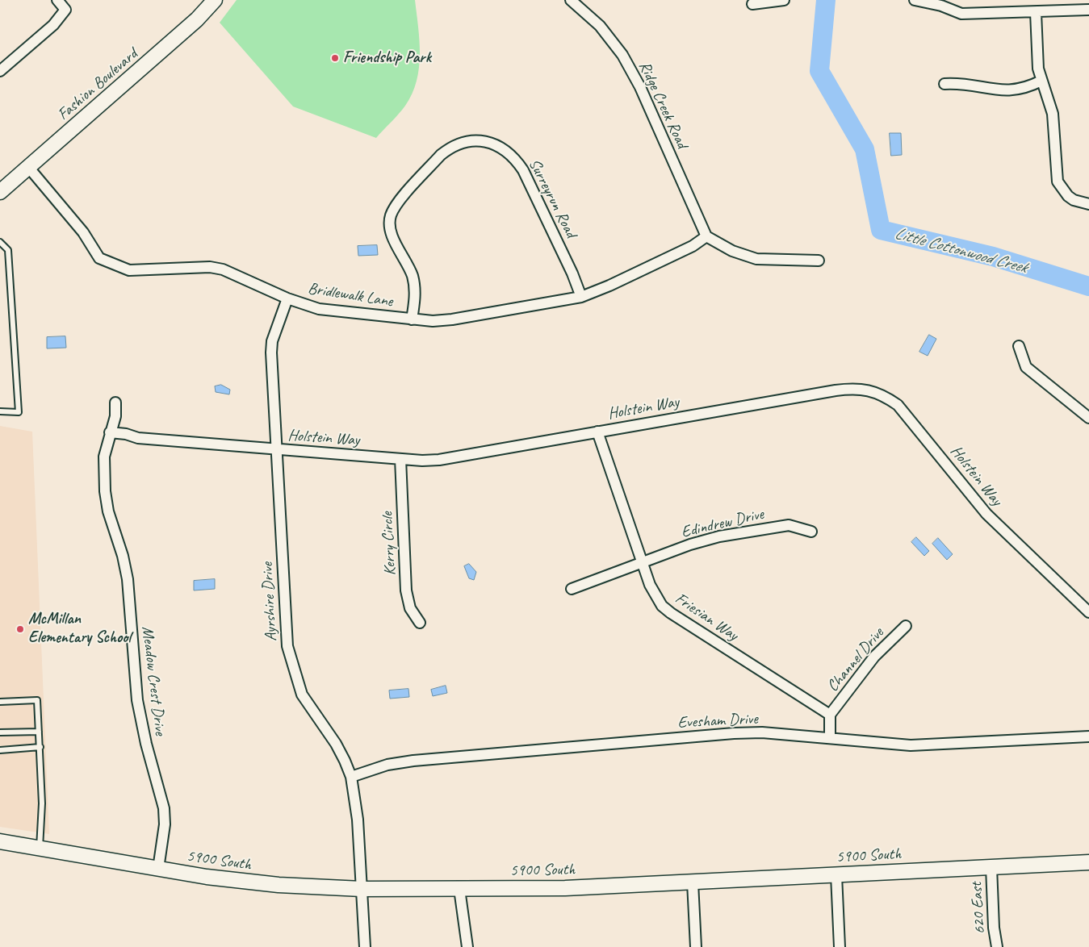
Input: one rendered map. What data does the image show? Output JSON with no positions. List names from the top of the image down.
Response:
{
  "streets": {
    "main road": ["Fashion Boulevard", "5900 South"],
    "street": [
      "Ridge Creek Road",
      "Surreyrun Road",
      "Bridlewalk Lane",
      "Holstein Way",
      "Edindrew Drive",
      "Kerry Circle",
      "Ayrshire Drive",
      "Friesian Way",
      "Channel Drive",
      "Meadow Crest Drive",
      "Evesham Drive",
      "620 East"
    ]
  },
  "crossings": [
    ["Fashion Boulevard", "Bridlewalk Lane"],
    ["Ridge Creek Road", "Bridlewalk Lane"],
    ["Surreyrun Road", "Bridlewalk Lane"],
    ["Bridlewalk Lane", "Ayrshire Drive"],
    ["Holstein Way", "Kerry Circle"],
    ["Holstein Way", "Ayrshire Drive"],
    ["Holstein Way", "Friesian Way"],
    ["Holstein Way", "Meadow Crest Drive"],
    ["Edindrew Drive", "Friesian Way"],
    ["Ayrshire Drive", "Evesham Drive"],
    ["Ayrshire Drive", "5900 South"],
    ["Friesian Way", "Channel Drive"],
    ["Meadow Crest Drive", "5900 South"],
    ["5900 South", "620 East"]
  ],
  "water": ["Little Cottonwood Creek"],
  "places": ["Friendship Park", "McMillan Elementary School"]
}
